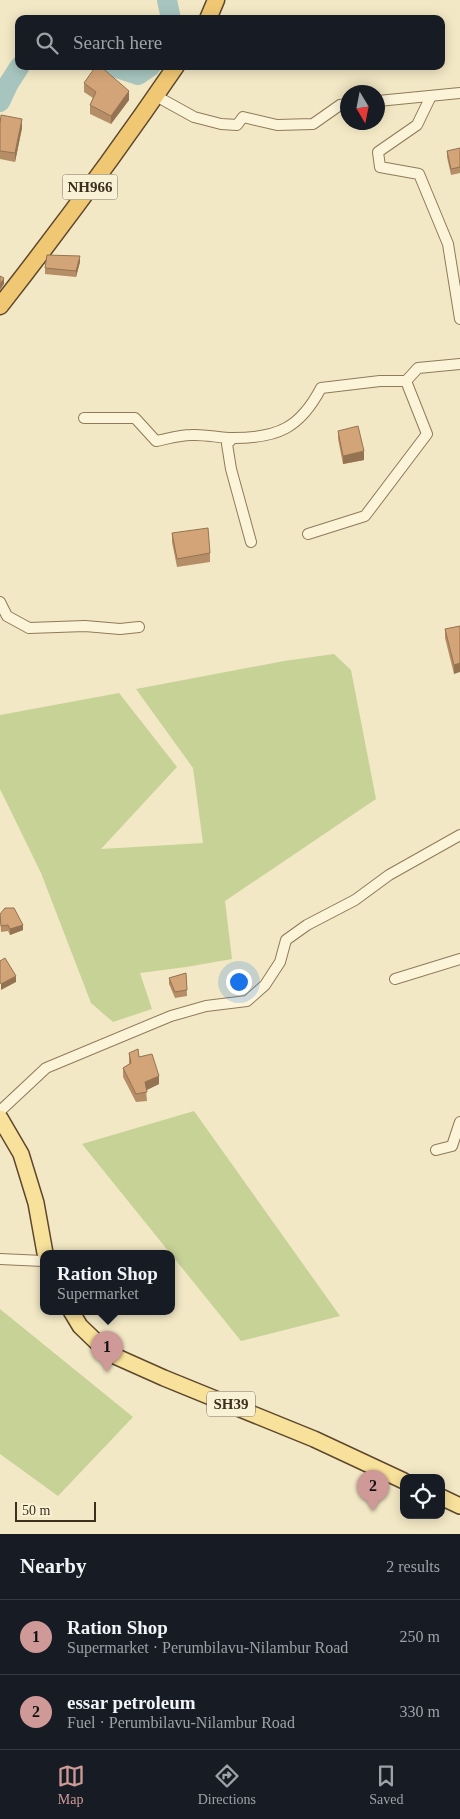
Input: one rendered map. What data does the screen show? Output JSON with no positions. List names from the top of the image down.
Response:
{
  "streets": {
    "highway": ["NH966"],
    "main road": ["SH39"]
  },
  "scale_bar": "50 m",
  "north": "bottom",
  "page": {
    "search": "Search here",
    "popup": ["Ration Shop", "Supermarket"],
    "pins": ["1", "2"],
    "scale": "50 m",
    "heading": ["Nearby", "2 results"],
    "list": [
      {
        "mark": "1",
        "name": "Ration Shop",
        "note": "Supermarket · Perumbilavu-Nilambur Road",
        "value": "250 m"
      },
      {
        "mark": "2",
        "name": "essar petroleum",
        "note": "Fuel · Perumbilavu-Nilambur Road",
        "value": "330 m"
      }
    ],
    "nav": ["Map", "Directions", "Saved"]
  }
}
